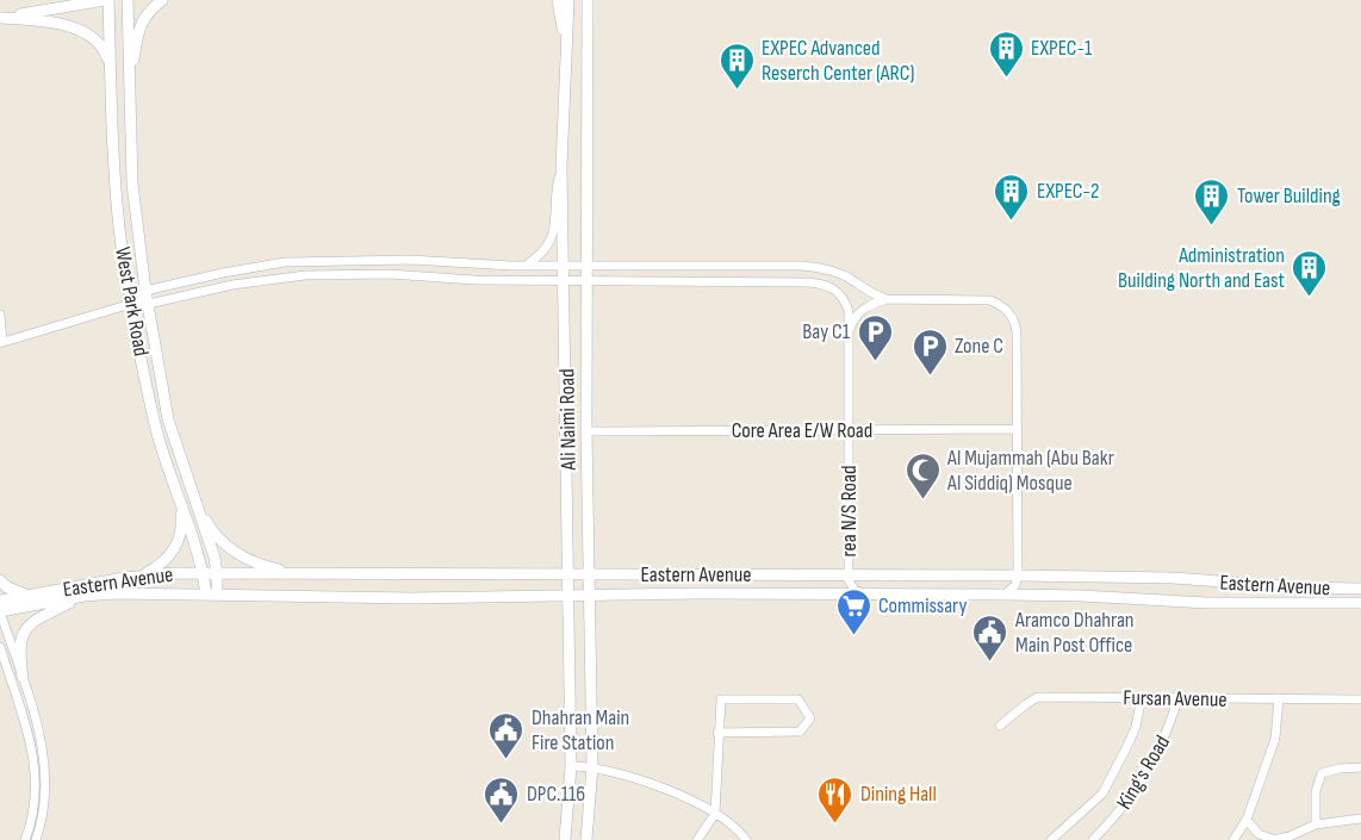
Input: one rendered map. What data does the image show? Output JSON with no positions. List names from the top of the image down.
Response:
{
  "streets": {
    "main road": ["West Park Road", "Ali Naimi Road", "Eastern Avenue"],
    "street": [
      "Core Area E/W Road",
      "rea N/S Road",
      "Fursan Avenue",
      "King's Road"
    ]
  },
  "crossings": [
    ["West Park Road", "rea N/S Road"],
    ["West Park Road", "Eastern Avenue"],
    ["Ali Naimi Road", "Core Area E/W Road"],
    ["Ali Naimi Road", "rea N/S Road"],
    ["Ali Naimi Road", "Eastern Avenue"],
    ["Core Area E/W Road", "rea N/S Road"],
    ["rea N/S Road", "Eastern Avenue"],
    ["Fursan Avenue", "King's Road"]
  ],
  "places": {
    "building": [
      "EXPEC-1",
      "EXPEC Advanced Reserch Center (ARC)",
      "EXPEC-2",
      "Tower Building",
      "Administration Building North and East"
    ],
    "parking": ["Bay C1", "Zone C"],
    "mosque": ["Al Mujammah (Abu Bakr Al Siddiq) Mosque"],
    "supermarket": ["Commissary"],
    "public building": ["Aramco Dhahran Main Post Office", "Dhahran Main Fire Station", "DPC.116"],
    "restaurant": ["Dining Hall"]
  }
}
